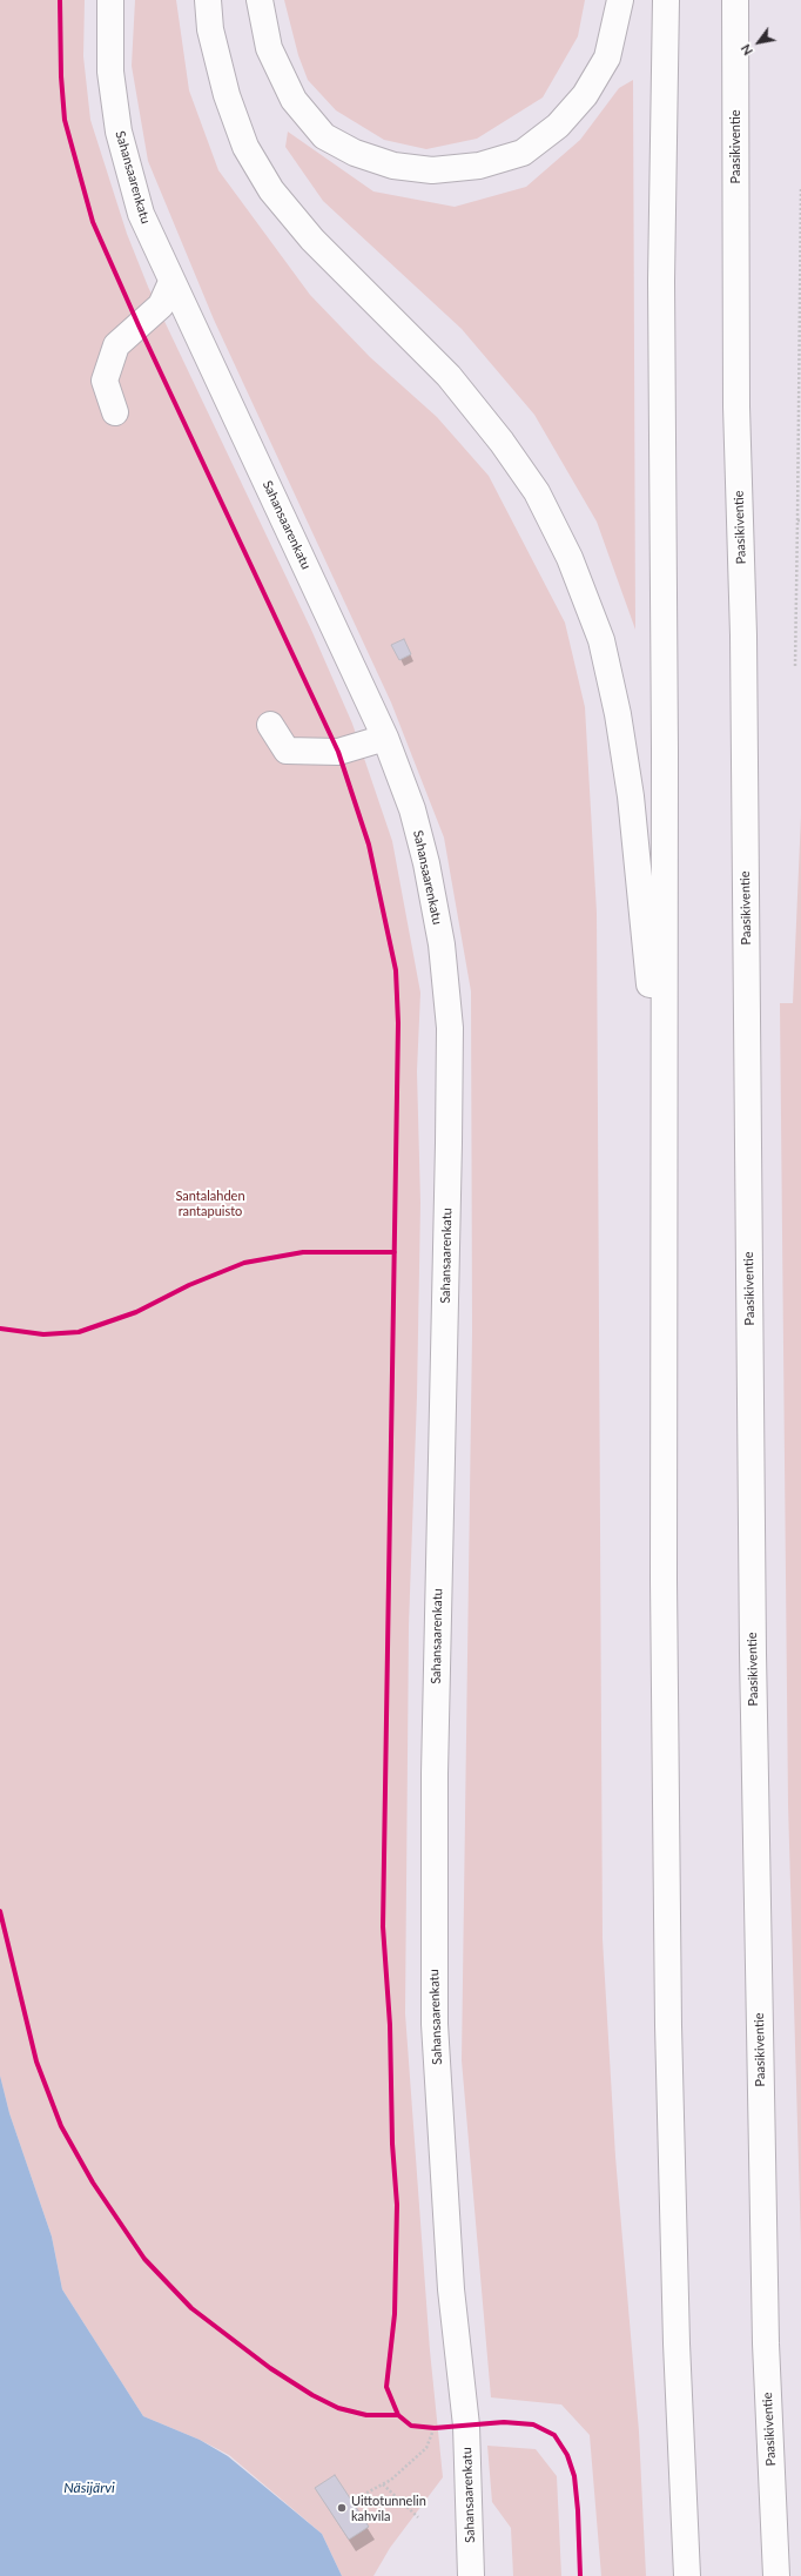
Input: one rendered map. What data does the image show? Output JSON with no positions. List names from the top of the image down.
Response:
{
  "streets": {
    "main road": ["Paasikiventie", "Sahansaarenkatu"]
  },
  "water": ["Näsijärvi"],
  "parks": ["Santalahden rantapuisto"],
  "places": ["Uittotunnelin kahvila"],
  "north": "bottom left"
}
